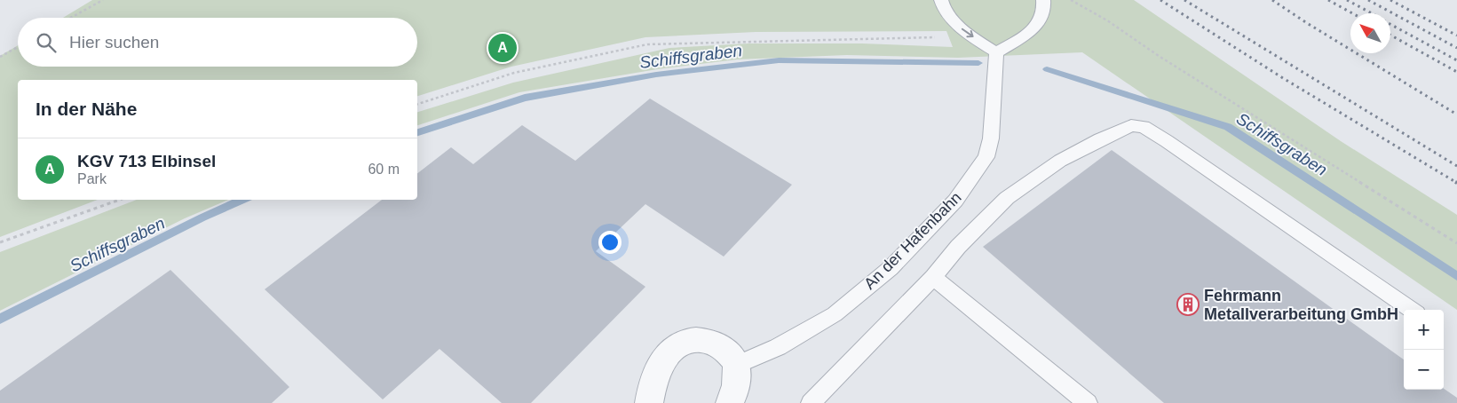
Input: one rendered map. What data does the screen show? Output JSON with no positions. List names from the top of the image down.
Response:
{
  "streets": {
    "lane": ["An der Hafenbahn"]
  },
  "water": ["Schiffsgraben"],
  "places": {
    "building": ["Fehrmann Metallverarbeitung GmbH"]
  },
  "north": "top left",
  "page": {
    "search": "Hier suchen",
    "pins": "A",
    "heading": "In der Nähe",
    "list": [
      {
        "mark": "A",
        "name": "KGV 713 Elbinsel",
        "note": "Park",
        "value": "60 m"
      }
    ],
    "map_buttons": ["+", "−"]
  }
}
